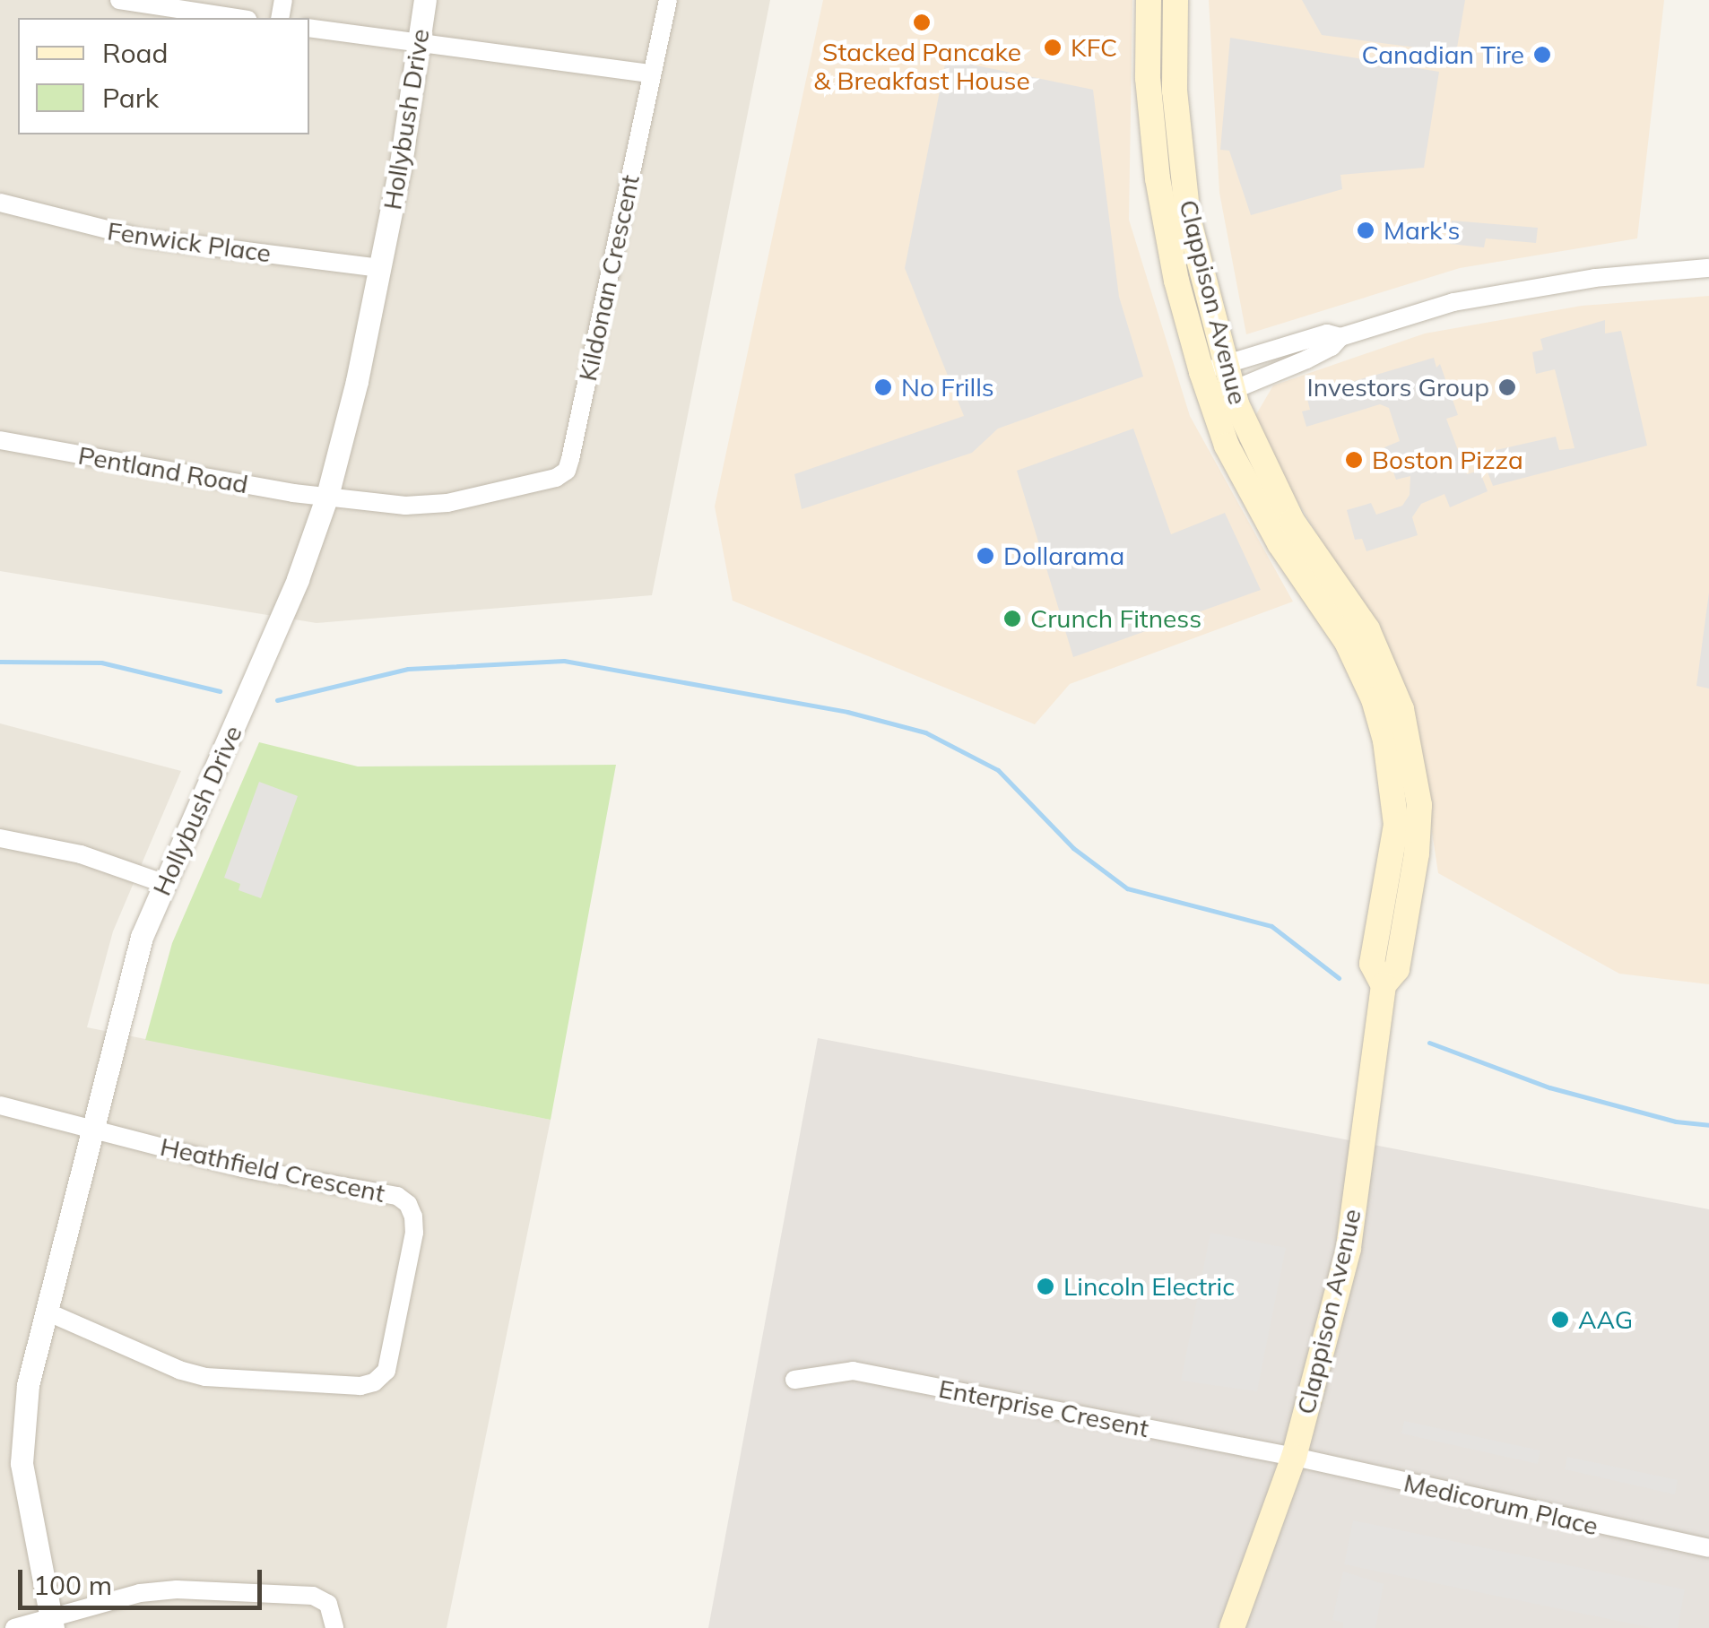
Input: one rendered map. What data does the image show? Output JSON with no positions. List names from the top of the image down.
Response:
{
  "streets": {
    "main road": ["Clappison Avenue"],
    "street": [
      "Hollybush Drive",
      "Fenwick Place",
      "Kildonan Crescent",
      "Pentland Road",
      "Heathfield Crescent",
      "Enterprise Cresent",
      "Medicorum Place"
    ]
  },
  "crossings": [
    ["Hollybush Drive", "Fenwick Place"],
    ["Hollybush Drive", "Kildonan Crescent"],
    ["Hollybush Drive", "Pentland Road"],
    ["Hollybush Drive", "Heathfield Crescent"],
    ["Kildonan Crescent", "Pentland Road"],
    ["Clappison Avenue", "Enterprise Cresent"],
    ["Clappison Avenue", "Medicorum Place"],
    ["Enterprise Cresent", "Medicorum Place"]
  ],
  "places": [
    "Stacked Pancake & Breakfast House",
    "KFC",
    "Canadian Tire",
    "Mark's",
    "No Frills",
    "Investors Group",
    "Boston Pizza",
    "Dollarama",
    "Crunch Fitness",
    "Lincoln Electric",
    "AAG"
  ],
  "legend": ["Road", "Park"],
  "scale_bar": "100 m"
}
